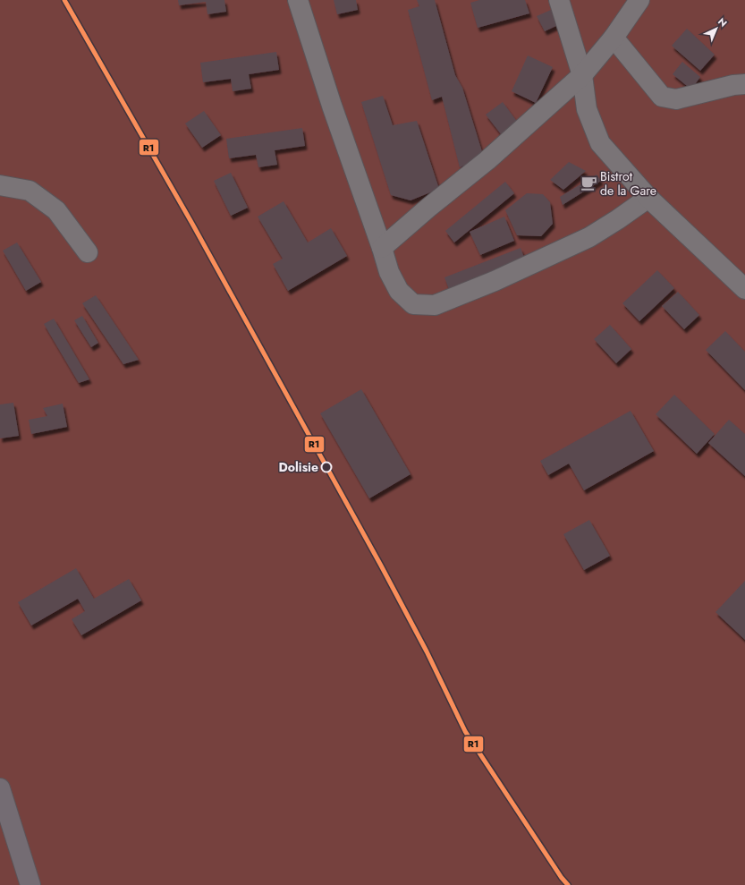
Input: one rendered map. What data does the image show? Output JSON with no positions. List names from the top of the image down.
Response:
{
  "places": {
    "cafe": ["Bistrot de la Gare"],
    "other": ["Dolisie"]
  },
  "lines": ["transit line R1"],
  "north": "top right"
}
